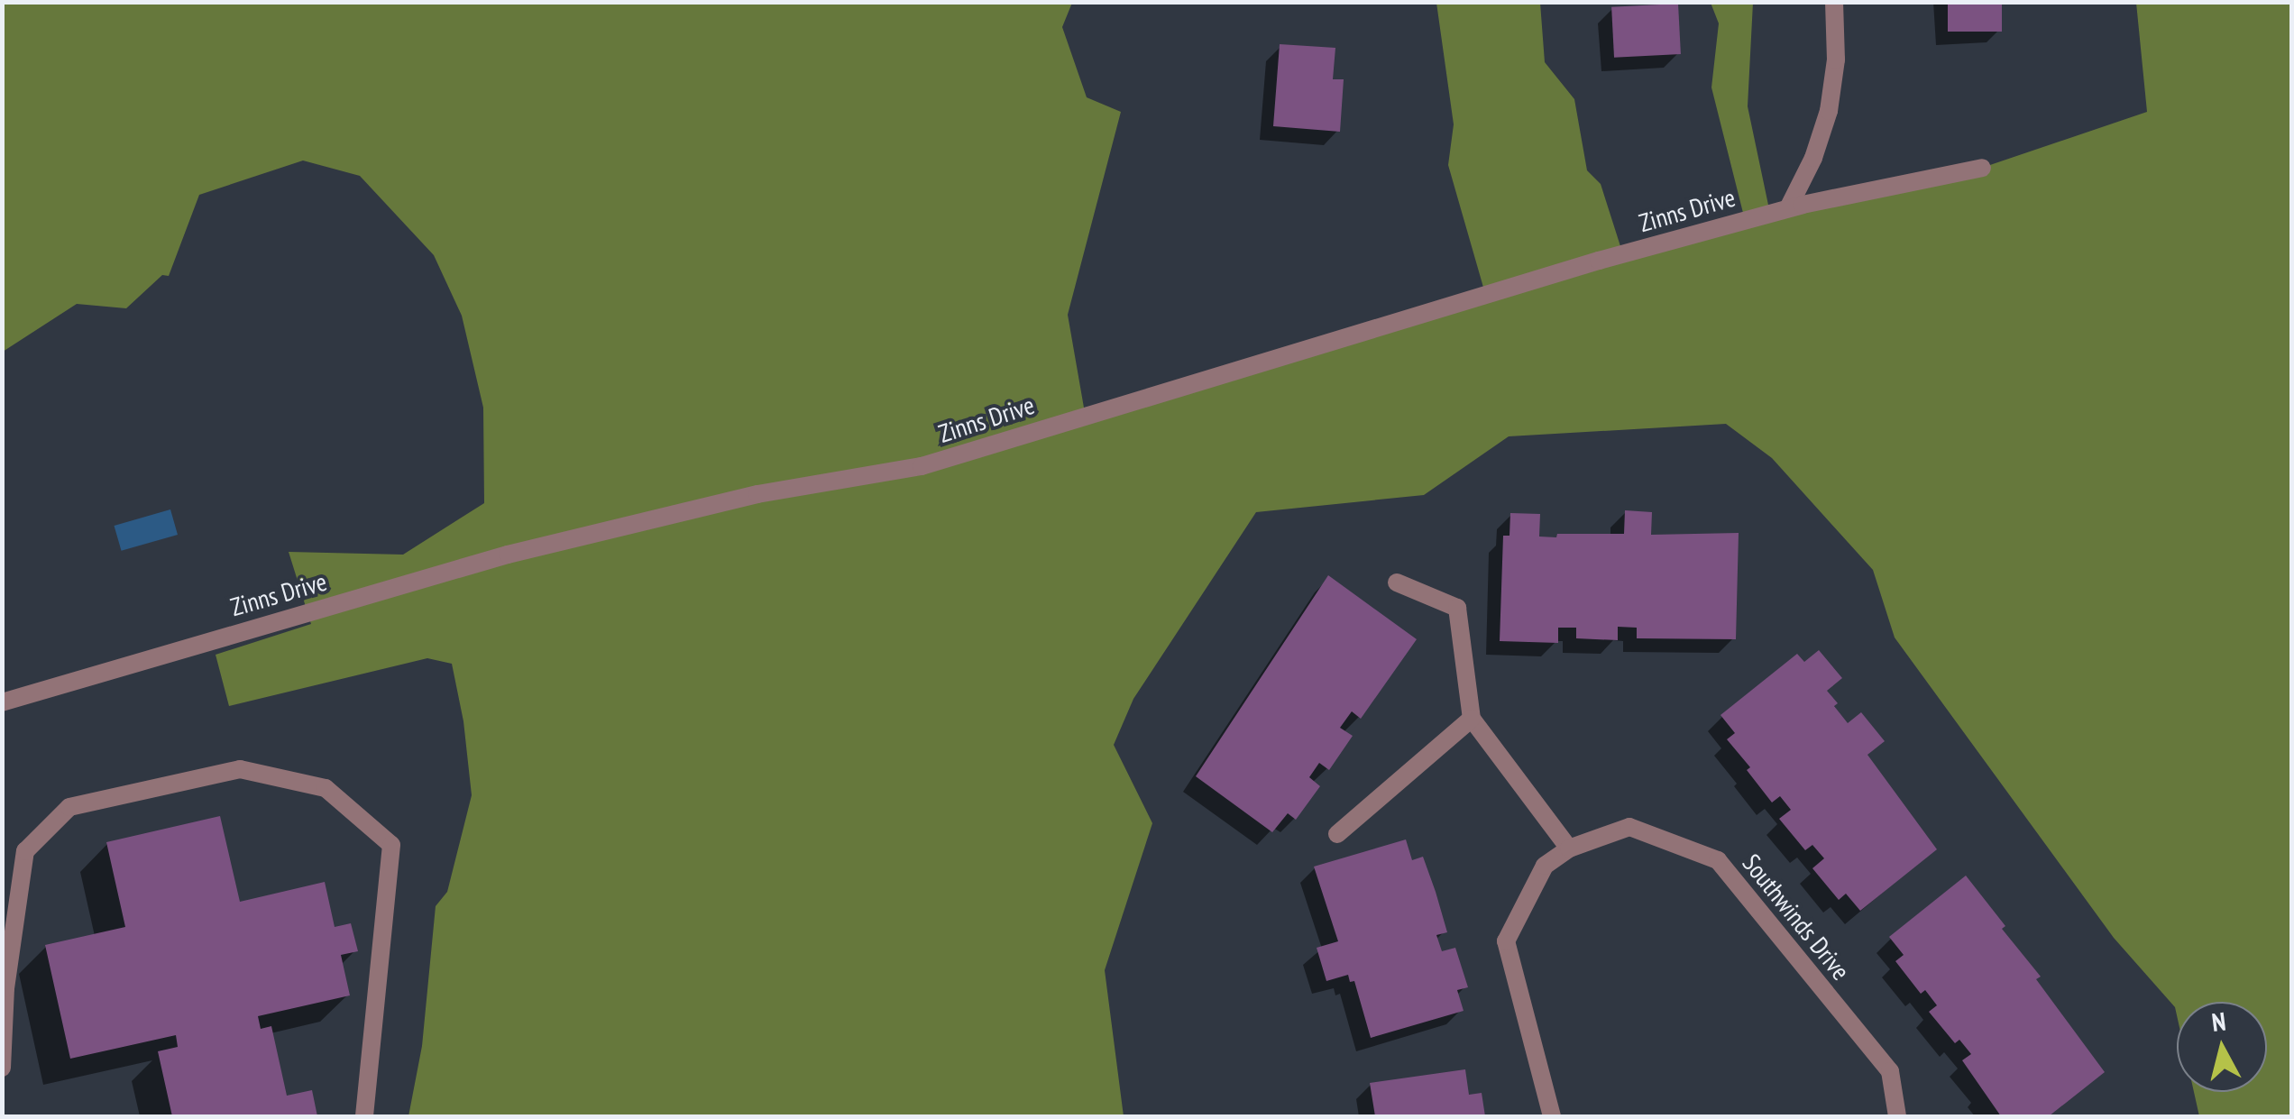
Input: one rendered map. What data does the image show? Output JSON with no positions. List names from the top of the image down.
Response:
{
  "streets": {
    "street": ["Zinns Drive", "Southwinds Drive"]
  },
  "north": "top"
}
